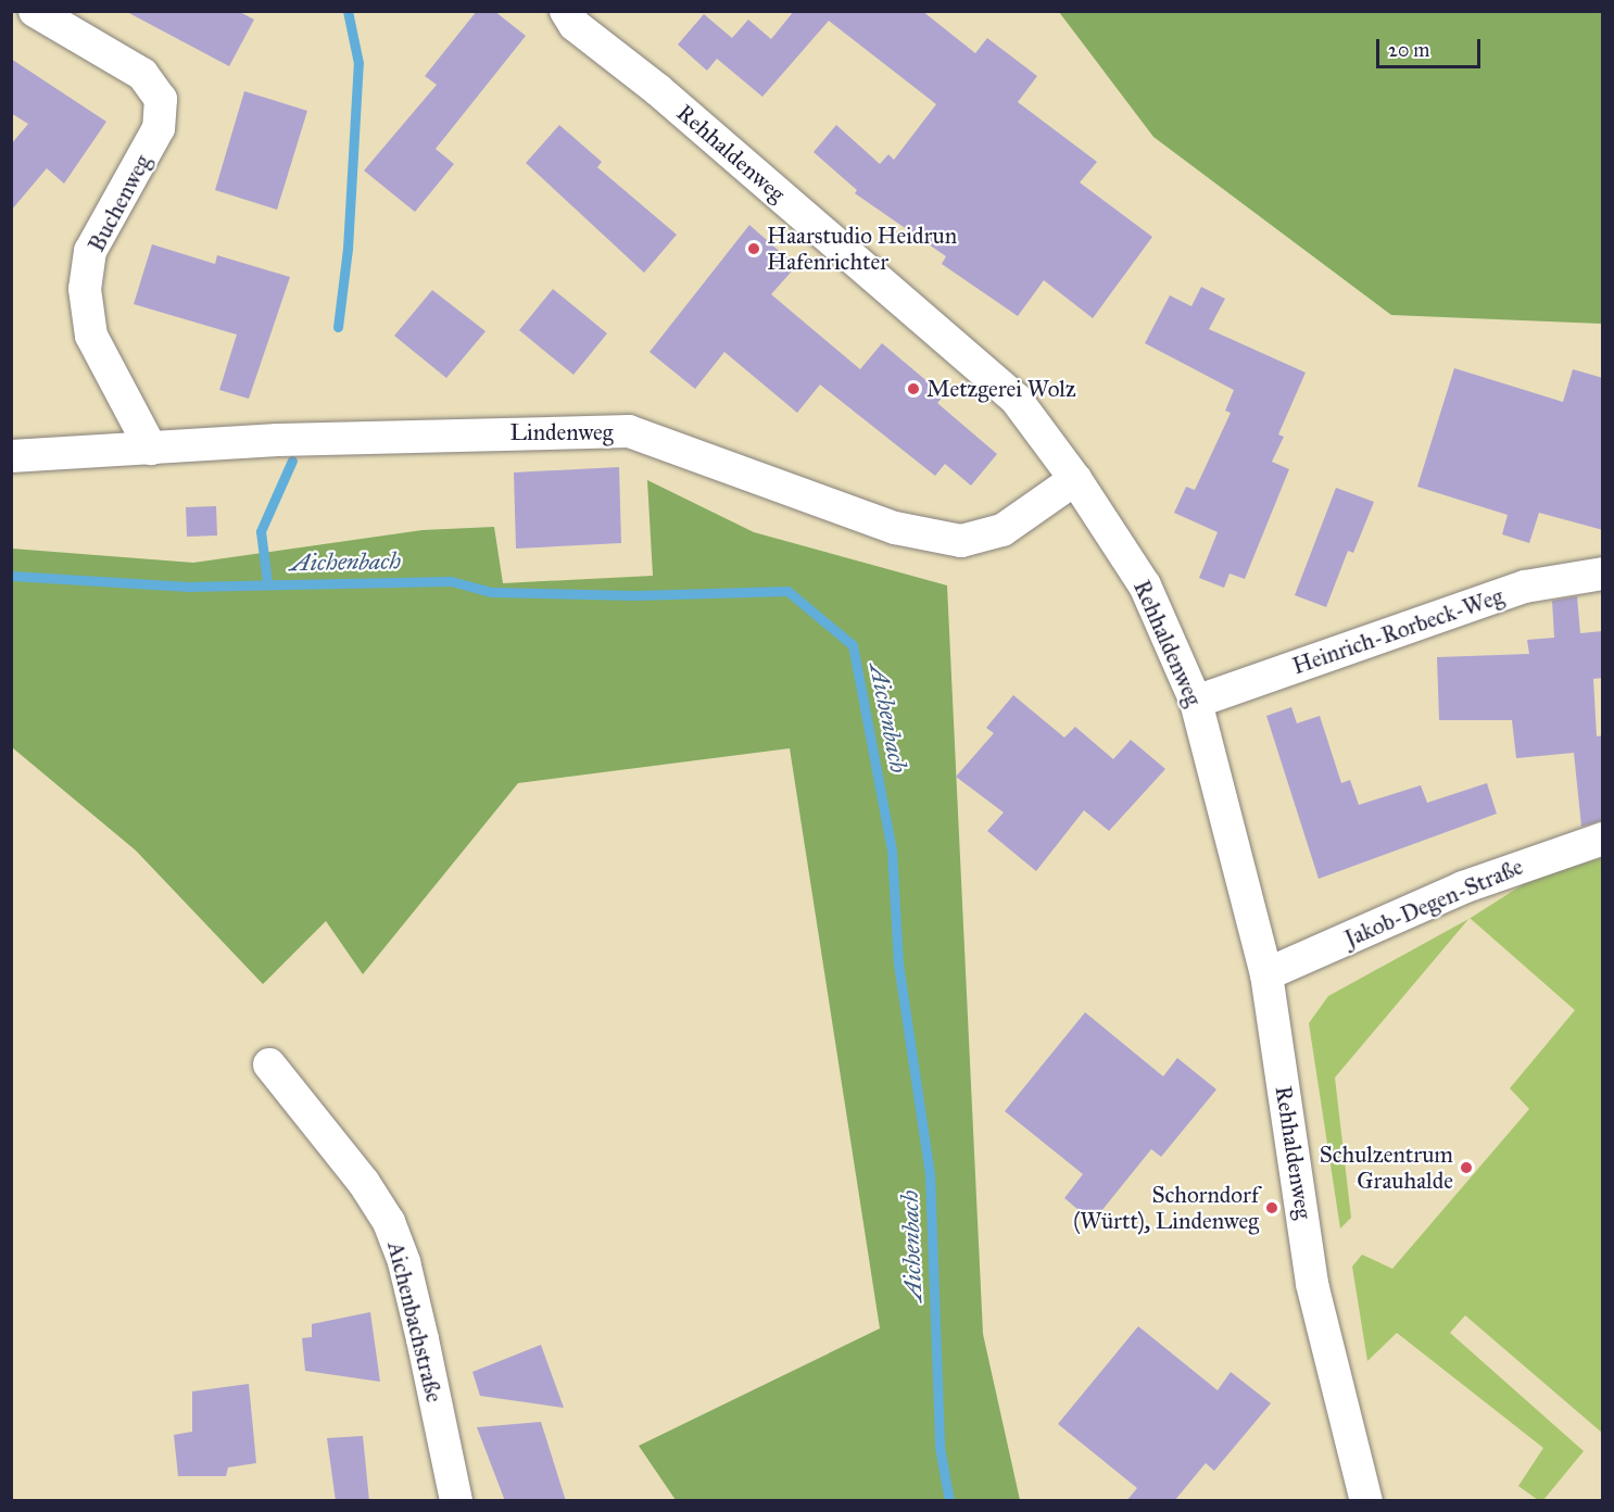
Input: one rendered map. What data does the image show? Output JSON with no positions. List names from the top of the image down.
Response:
{
  "streets": {
    "street": [
      "Rehhaldenweg",
      "Buchenweg",
      "Lindenweg",
      "Heinrich-Rorbeck-Weg",
      "Jakob-Degen-Straße",
      "Aichenbachstraße"
    ]
  },
  "crossings": [
    ["Rehhaldenweg", "Lindenweg"],
    ["Rehhaldenweg", "Heinrich-Rorbeck-Weg"],
    ["Rehhaldenweg", "Jakob-Degen-Straße"],
    ["Buchenweg", "Lindenweg"]
  ],
  "water": ["Aichenbach"],
  "places": [
    "Haarstudio Heidrun Hafenrichter",
    "Metzgerei Wolz",
    "Schulzentrum Grauhalde",
    "Schorndorf (Württ), Lindenweg"
  ],
  "scale_bar": "20 m"
}
